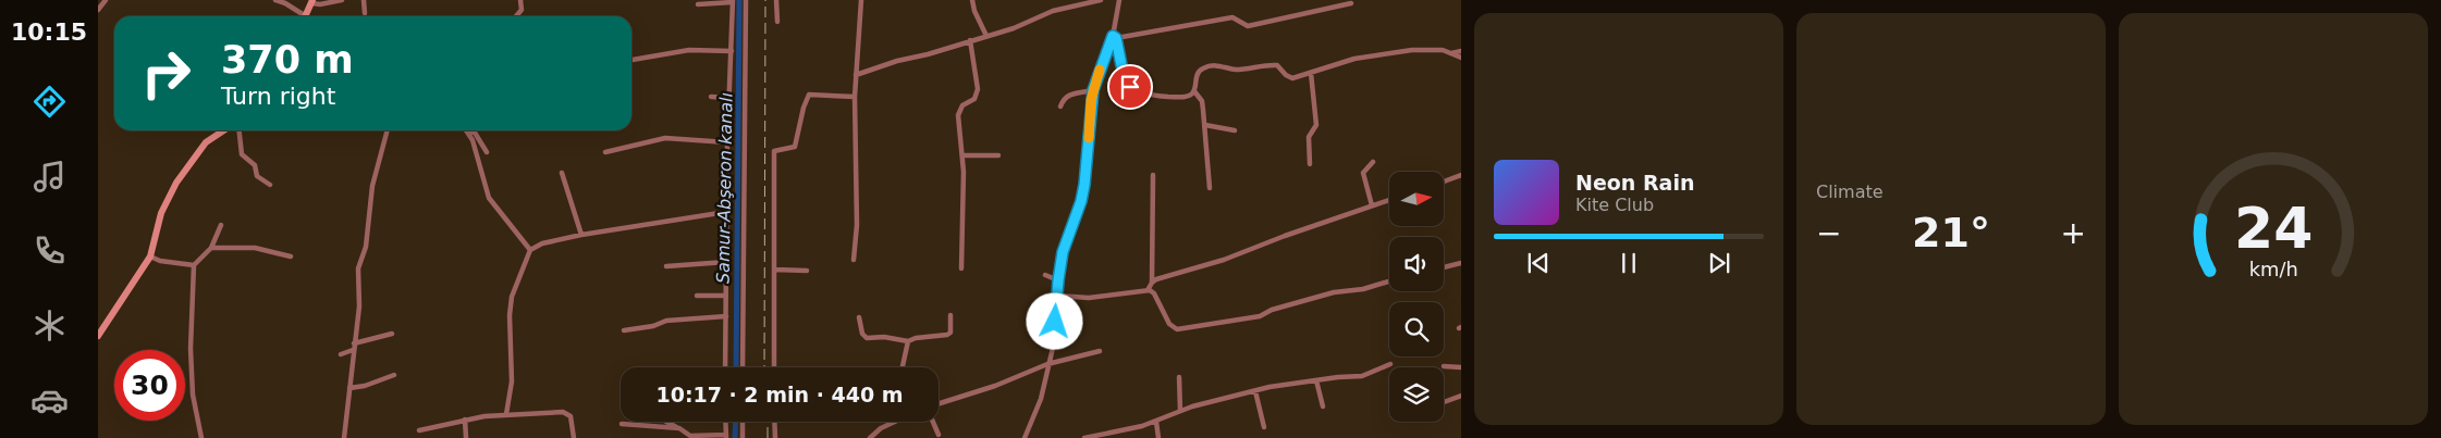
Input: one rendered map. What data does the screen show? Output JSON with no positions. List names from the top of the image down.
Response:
{
  "water": ["Samur-Abşeron kanalı"],
  "north": "right",
  "page": {
    "tabs": "10:15",
    "tile": "Climate",
    "turn": ["370 m", "Turn right"],
    "song": ["Neon Rain", "Kite Club"],
    "heat": ["−", "21°", "+"],
    "limit": "30",
    "trip": "10:17 · 2 min · 440 m",
    "gauge": ["24", "km/h"]
  }
}
